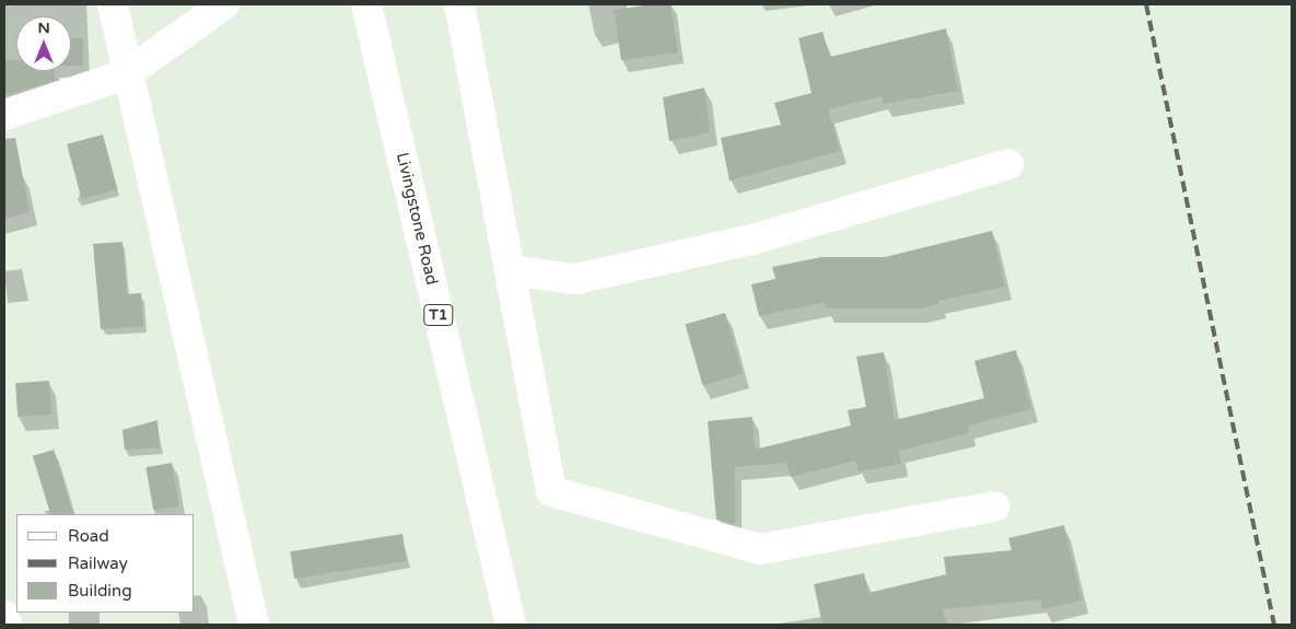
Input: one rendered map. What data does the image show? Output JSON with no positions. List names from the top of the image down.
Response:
{
  "streets": {
    "main road": ["Livingstone Road", "T1"]
  },
  "legend": ["Road", "Railway", "Building"],
  "north": "top"
}
